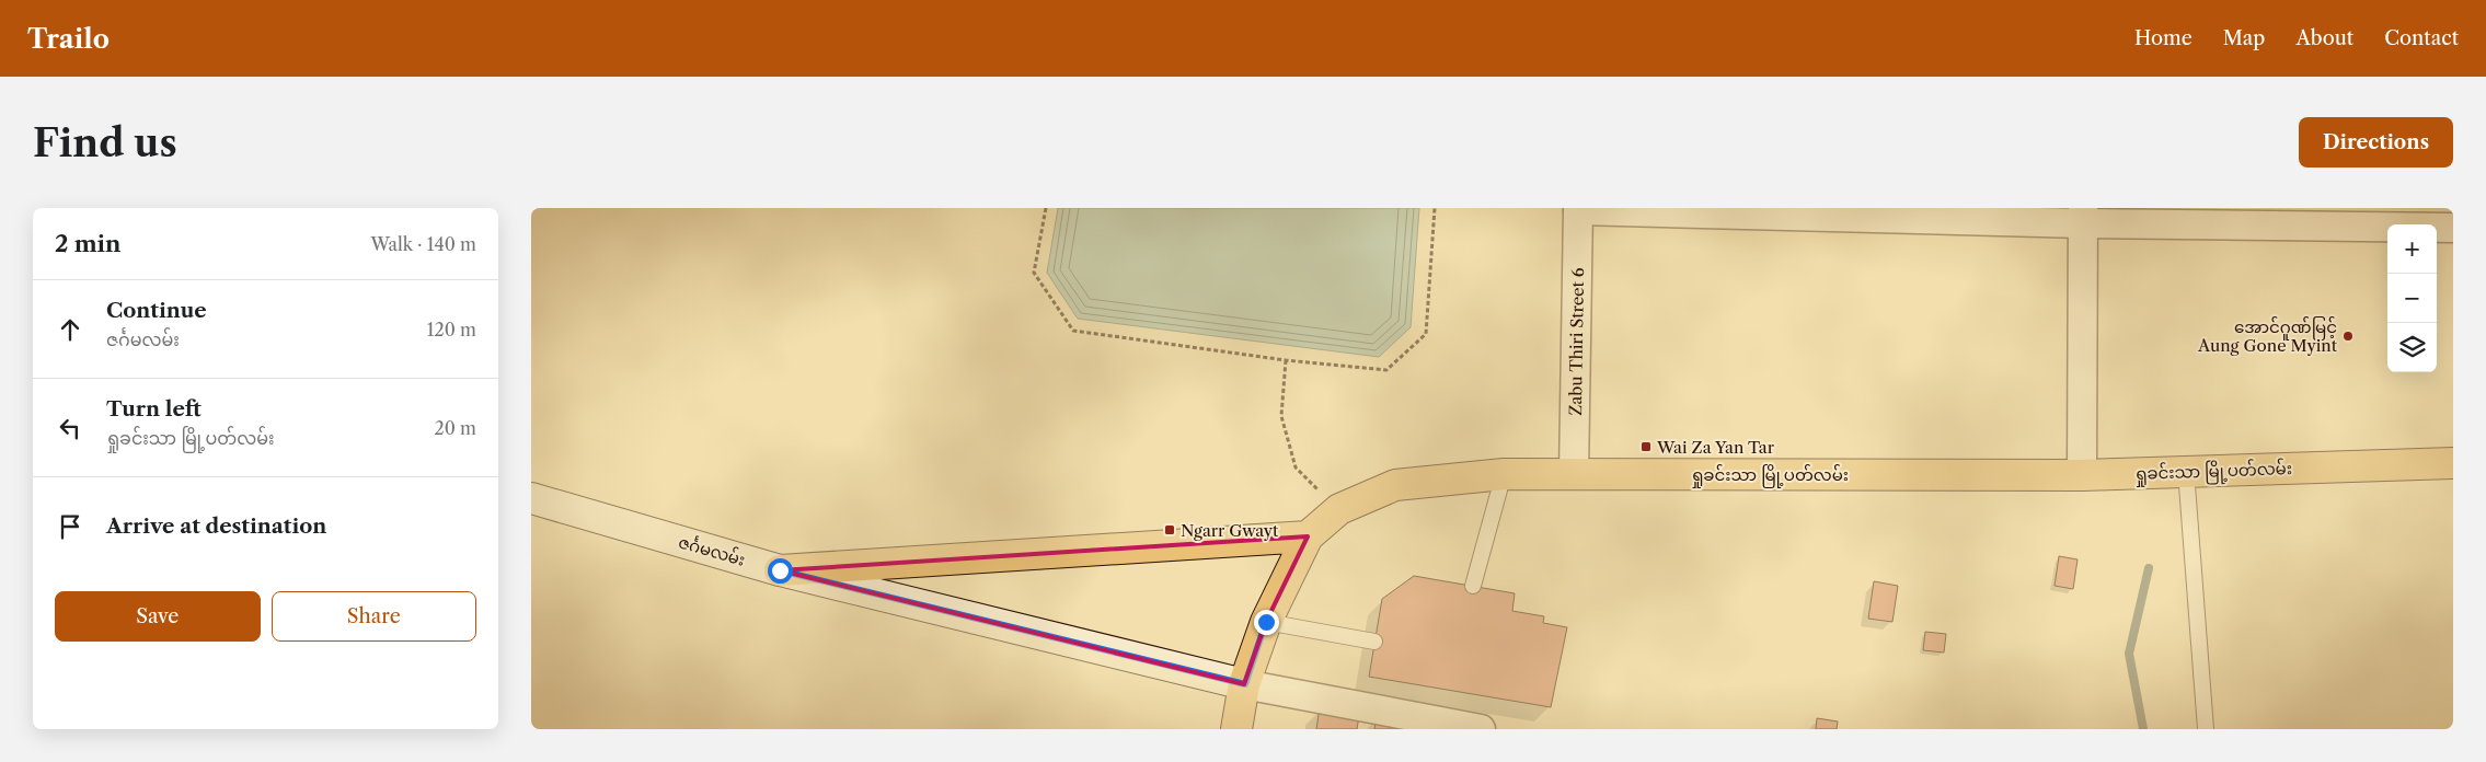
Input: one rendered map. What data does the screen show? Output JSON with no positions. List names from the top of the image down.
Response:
{
  "streets": {
    "main road": ["ရှုခင်းသာ မြို့ပတ်လမ်း"],
    "street": ["Zabu Thiri Street 6", "ဇင်္ဂမလမ်း"]
  },
  "crossings": [
    ["Zabu Thiri Street 6", "ရှုခင်းသာ မြို့ပတ်လမ်း"],
    ["ရှုခင်းသာ မြို့ပတ်လမ်း", "ဇင်္ဂမလမ်း"]
  ],
  "places": {
    "other": ["အောင်ဂူဏ်မြင့် Aung Gone Myint"],
    "transit": ["Wai Za Yan Tar", "Ngarr Gwayt"]
  },
  "page": {
    "header": "Trailo",
    "nav": [
      "Home",
      "Map",
      "About",
      "Contact"
    ],
    "buttons": [
      "Directions",
      ["Save", "Share"]
    ],
    "title": "Find us",
    "heading": ["2 min", "Walk · 140 m"],
    "map_buttons": ["+", "−"],
    "list": [
      ["Continue", "ဇင်္ဂမလမ်း", "120 m"],
      ["Turn left", "ရှုခင်းသာ မြို့ပတ်လမ်း", "20 m"],
      "Arrive at destination"
    ]
  }
}
